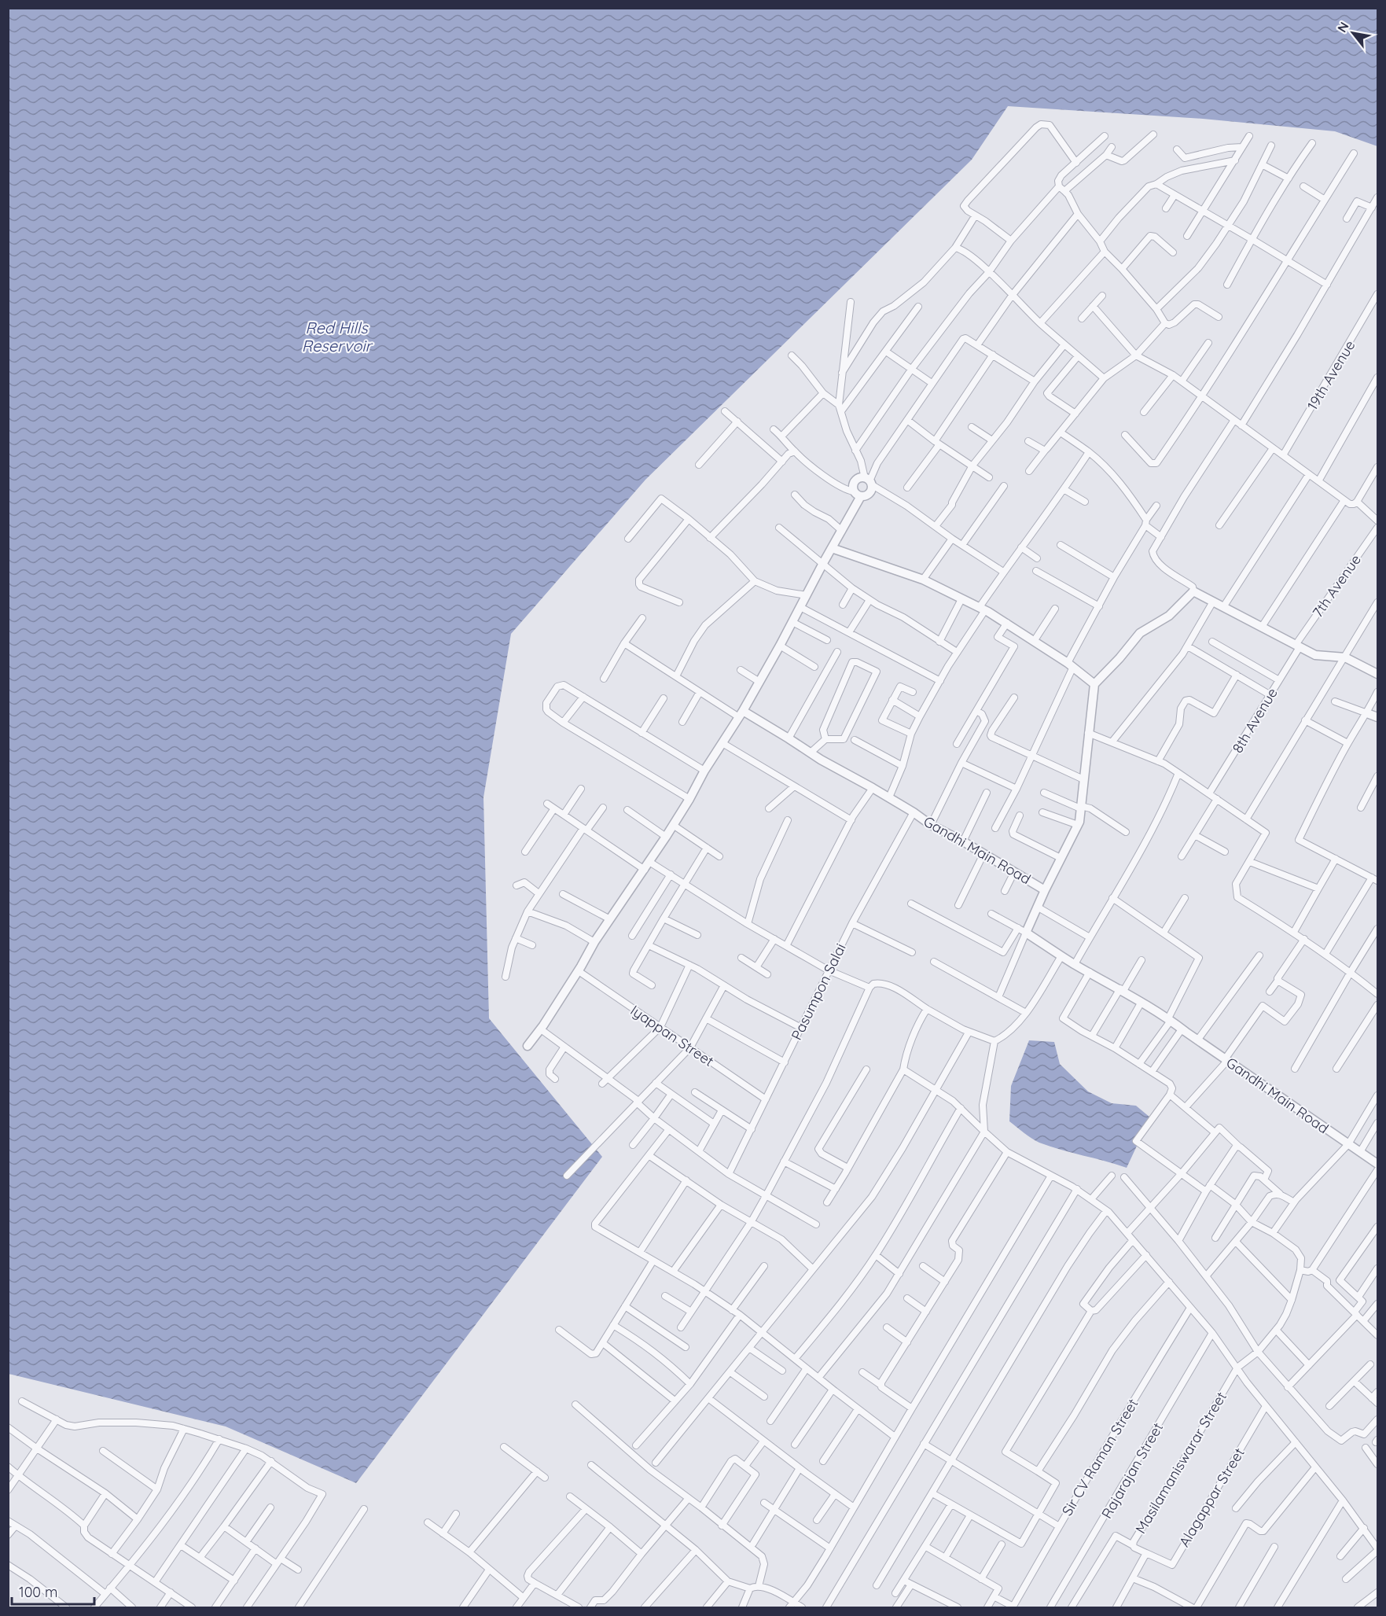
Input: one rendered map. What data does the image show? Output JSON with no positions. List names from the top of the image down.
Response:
{
  "streets": {
    "street": [
      "19th Avenue",
      "7th Avenue",
      "8th Avenue",
      "Gandhi Main Road",
      "Pasumpon Salai",
      "Iyappan Street",
      "Sir CV Raman Street",
      "Masilamaniswarar Street",
      "Rajarajan Street",
      "Alagappar Street"
    ]
  },
  "crossings": [
    ["7th Avenue", "8th Avenue"],
    ["Gandhi Main Road", "Pasumpon Salai"],
    ["Pasumpon Salai", "Iyappan Street"],
    ["Masilamaniswarar Street", "Alagappar Street"]
  ],
  "water": ["Red Hills Reservoir"],
  "scale_bar": "100 m",
  "north": "top left"
}
